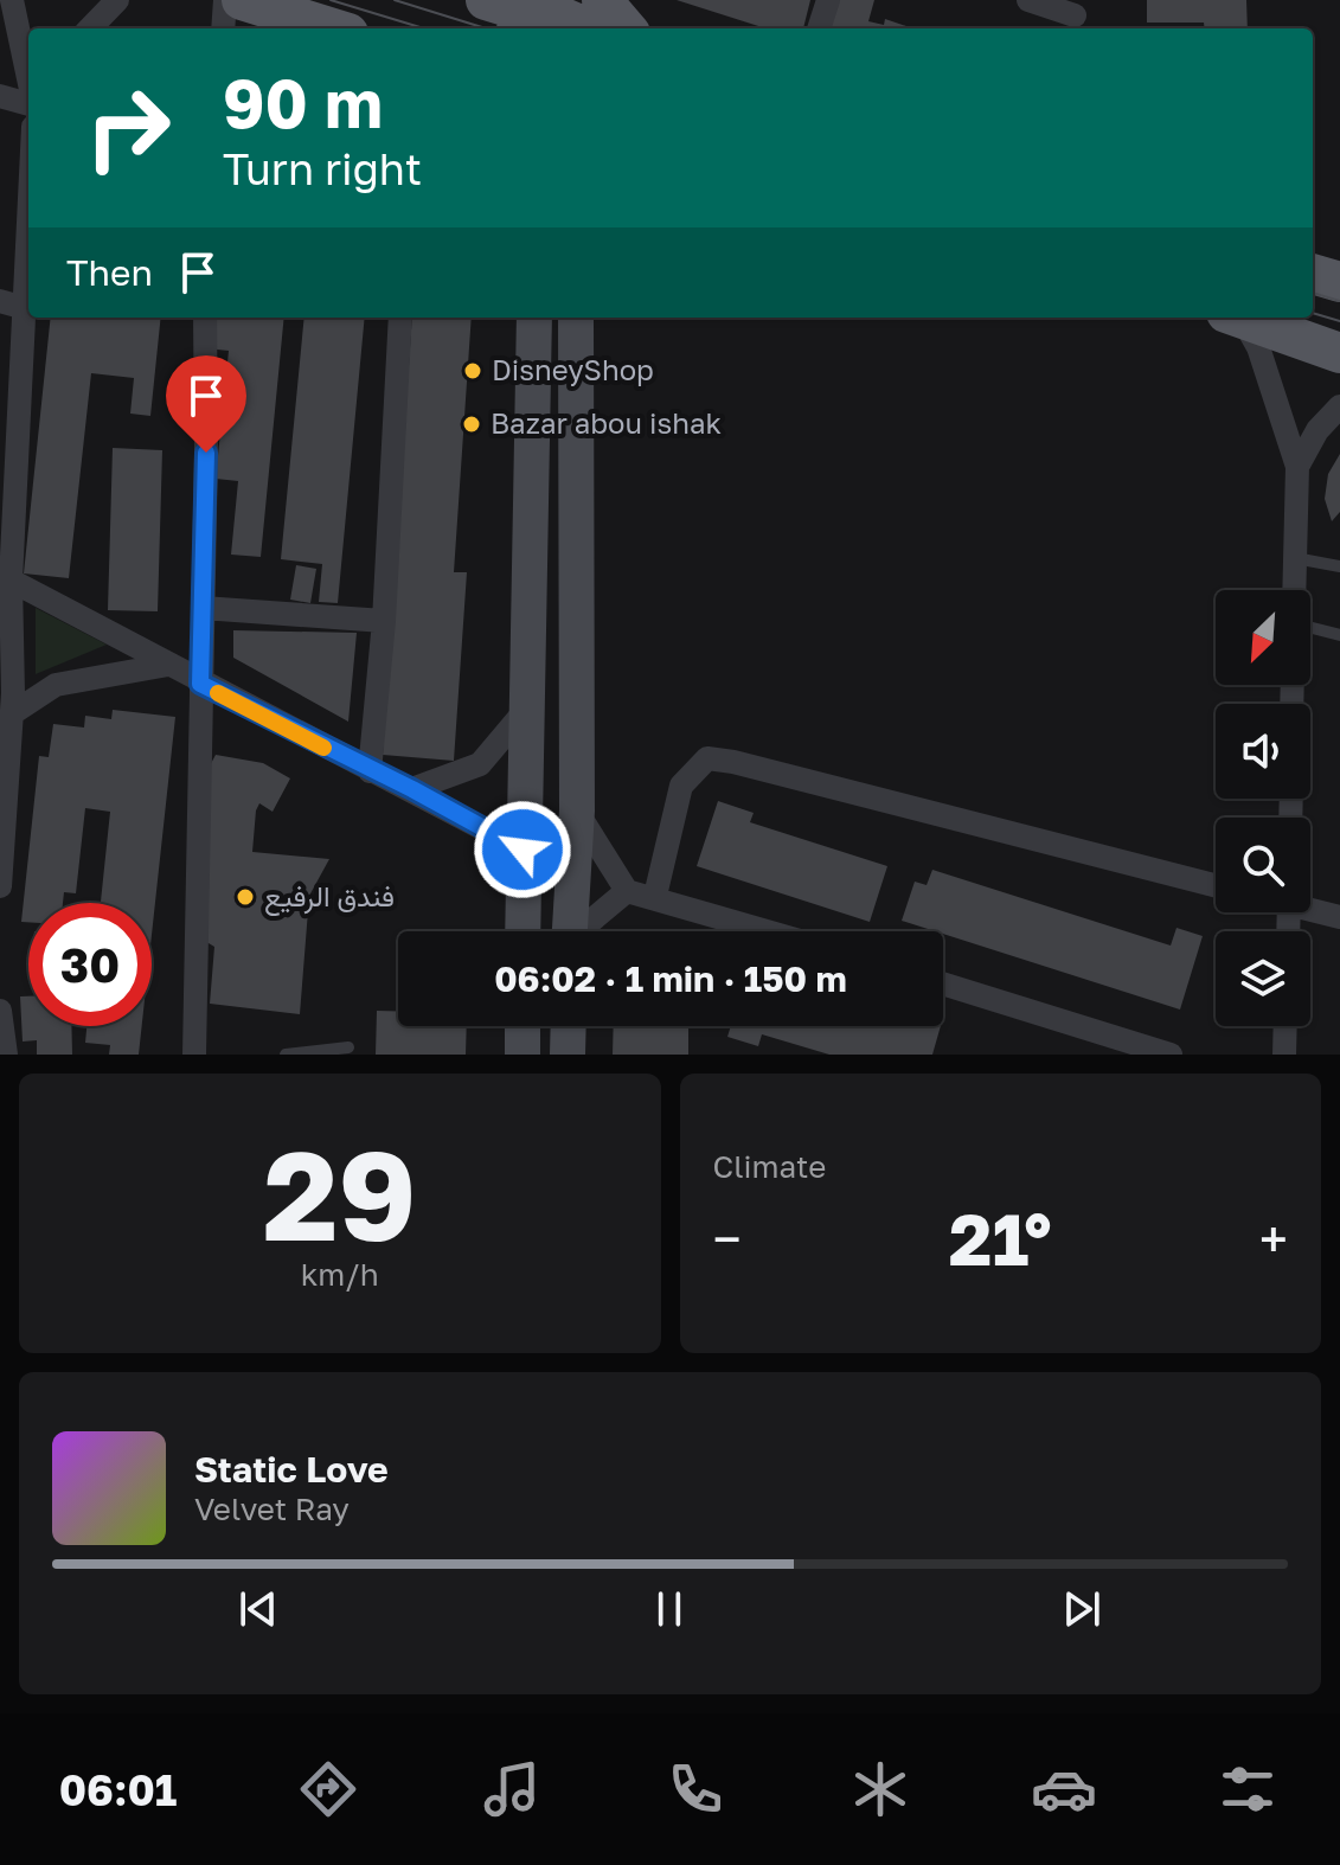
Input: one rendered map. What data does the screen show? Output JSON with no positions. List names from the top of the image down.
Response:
{
  "places": ["DisneyShop", "Bazar abou ishak", "فندق الرفيع"],
  "north": "bottom left",
  "page": {
    "turn": ["90 m", "Turn right"],
    "then": "Then",
    "limit": "30",
    "trip": "06:02 · 1 min · 150 m",
    "tile": [
      ["29", "km/h"],
      "Climate"
    ],
    "heat": ["−", "21°", "+"],
    "song": ["Static Love", "Velvet Ray"],
    "tabs": "06:01"
  }
}
